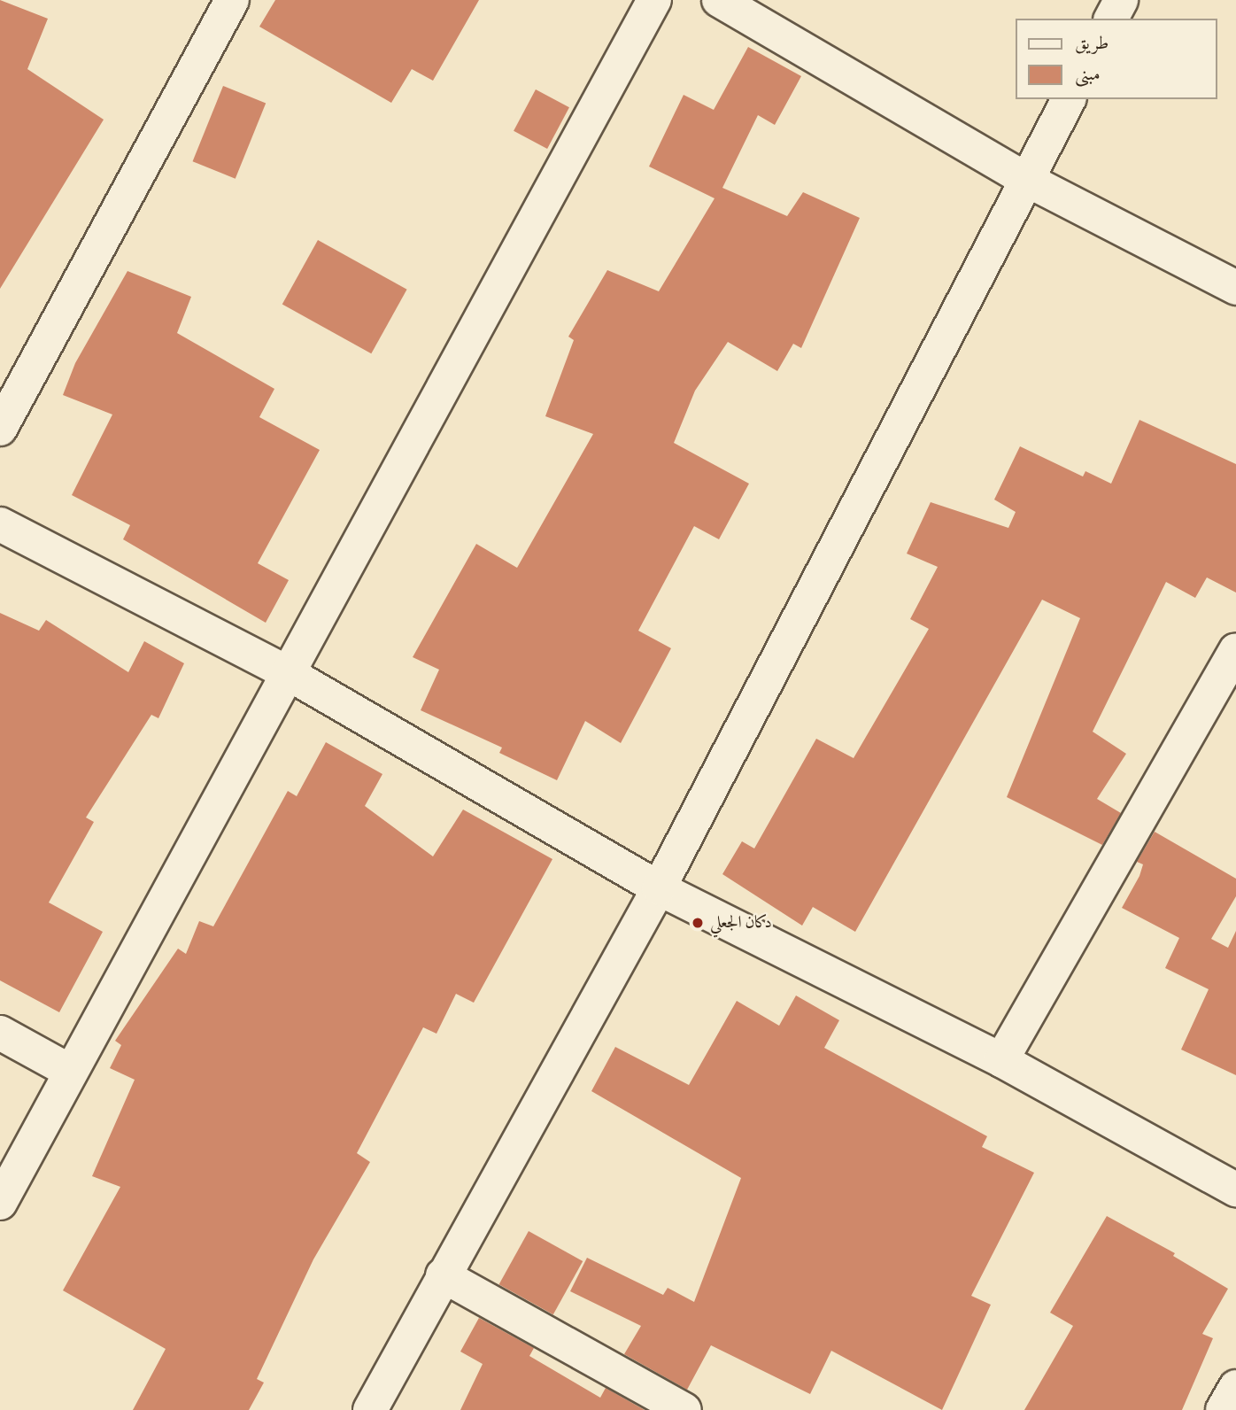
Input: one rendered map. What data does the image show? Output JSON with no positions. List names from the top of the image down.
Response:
{
  "places": ["دكان الجعلي"],
  "legend": ["طريق", "مبنى"]
}
